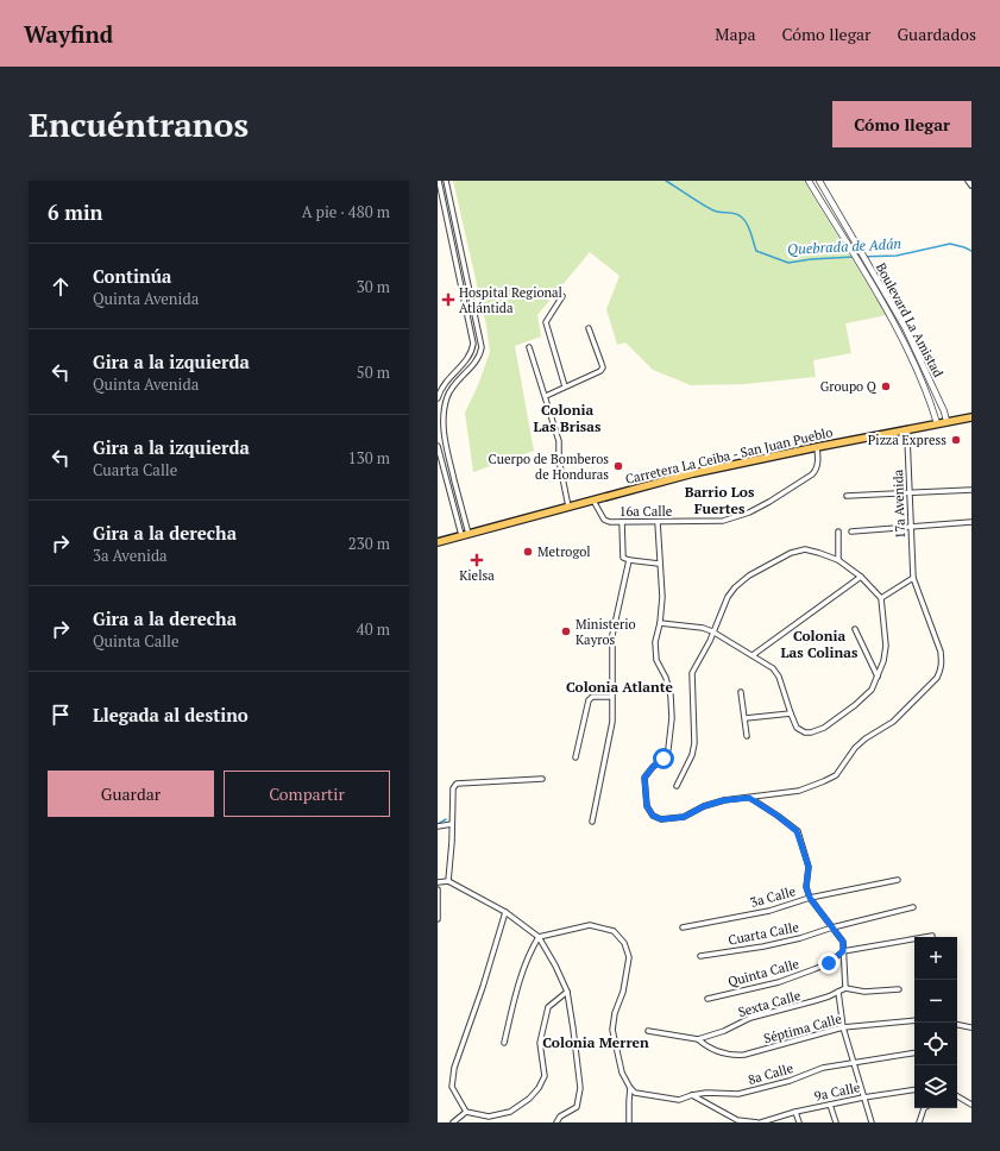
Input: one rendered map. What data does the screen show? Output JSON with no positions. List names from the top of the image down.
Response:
{
  "streets": {
    "main road": ["Carretera La Ceiba - San Juan Pueblo"],
    "street": [
      "Boulevard La Amistad",
      "17a Avenida",
      "16a Calle",
      "3a Calle",
      "Cuarta Calle",
      "Quinta Calle",
      "Sexta Calle",
      "Séptima Calle",
      "8a Calle",
      "9a Calle"
    ]
  },
  "crossings": [
    ["Boulevard La Amistad", "Carretera La Ceiba - San Juan Pueblo"],
    ["Carretera La Ceiba - San Juan Pueblo", "17a Avenida"],
    ["Carretera La Ceiba - San Juan Pueblo", "16a Calle"],
    ["Sexta Calle", "Séptima Calle"]
  ],
  "districts": [
    "Colonia Las Brisas",
    "Barrio Los Fuertes",
    "Colonia Las Colinas",
    "Colonia Atlante",
    "Colonia Merren"
  ],
  "water": ["Quebrada de Adán"],
  "places": {
    "health": ["Hospital Regional Atlántida", "Kielsa"],
    "other": [
      "Groupo Q",
      "Pizza Express",
      "Cuerpo de Bomberos de Honduras",
      "Metrogol",
      "Ministerio Kayros"
    ]
  },
  "page": {
    "header": "Wayfind",
    "nav": ["Mapa", "Cómo llegar", "Guardados"],
    "buttons": [
      "Cómo llegar",
      ["Guardar", "Compartir"]
    ],
    "title": "Encuéntranos",
    "heading": ["6 min", "A pie · 480 m"],
    "list": [
      ["Continúa", "Quinta Avenida", "30 m"],
      ["Gira a la izquierda", "Quinta Avenida", "50 m"],
      ["Gira a la izquierda", "Cuarta Calle", "130 m"],
      ["Gira a la derecha", "3a Avenida", "230 m"],
      ["Gira a la derecha", "Quinta Calle", "40 m"],
      "Llegada al destino"
    ],
    "map_buttons": ["+", "−"]
  }
}
